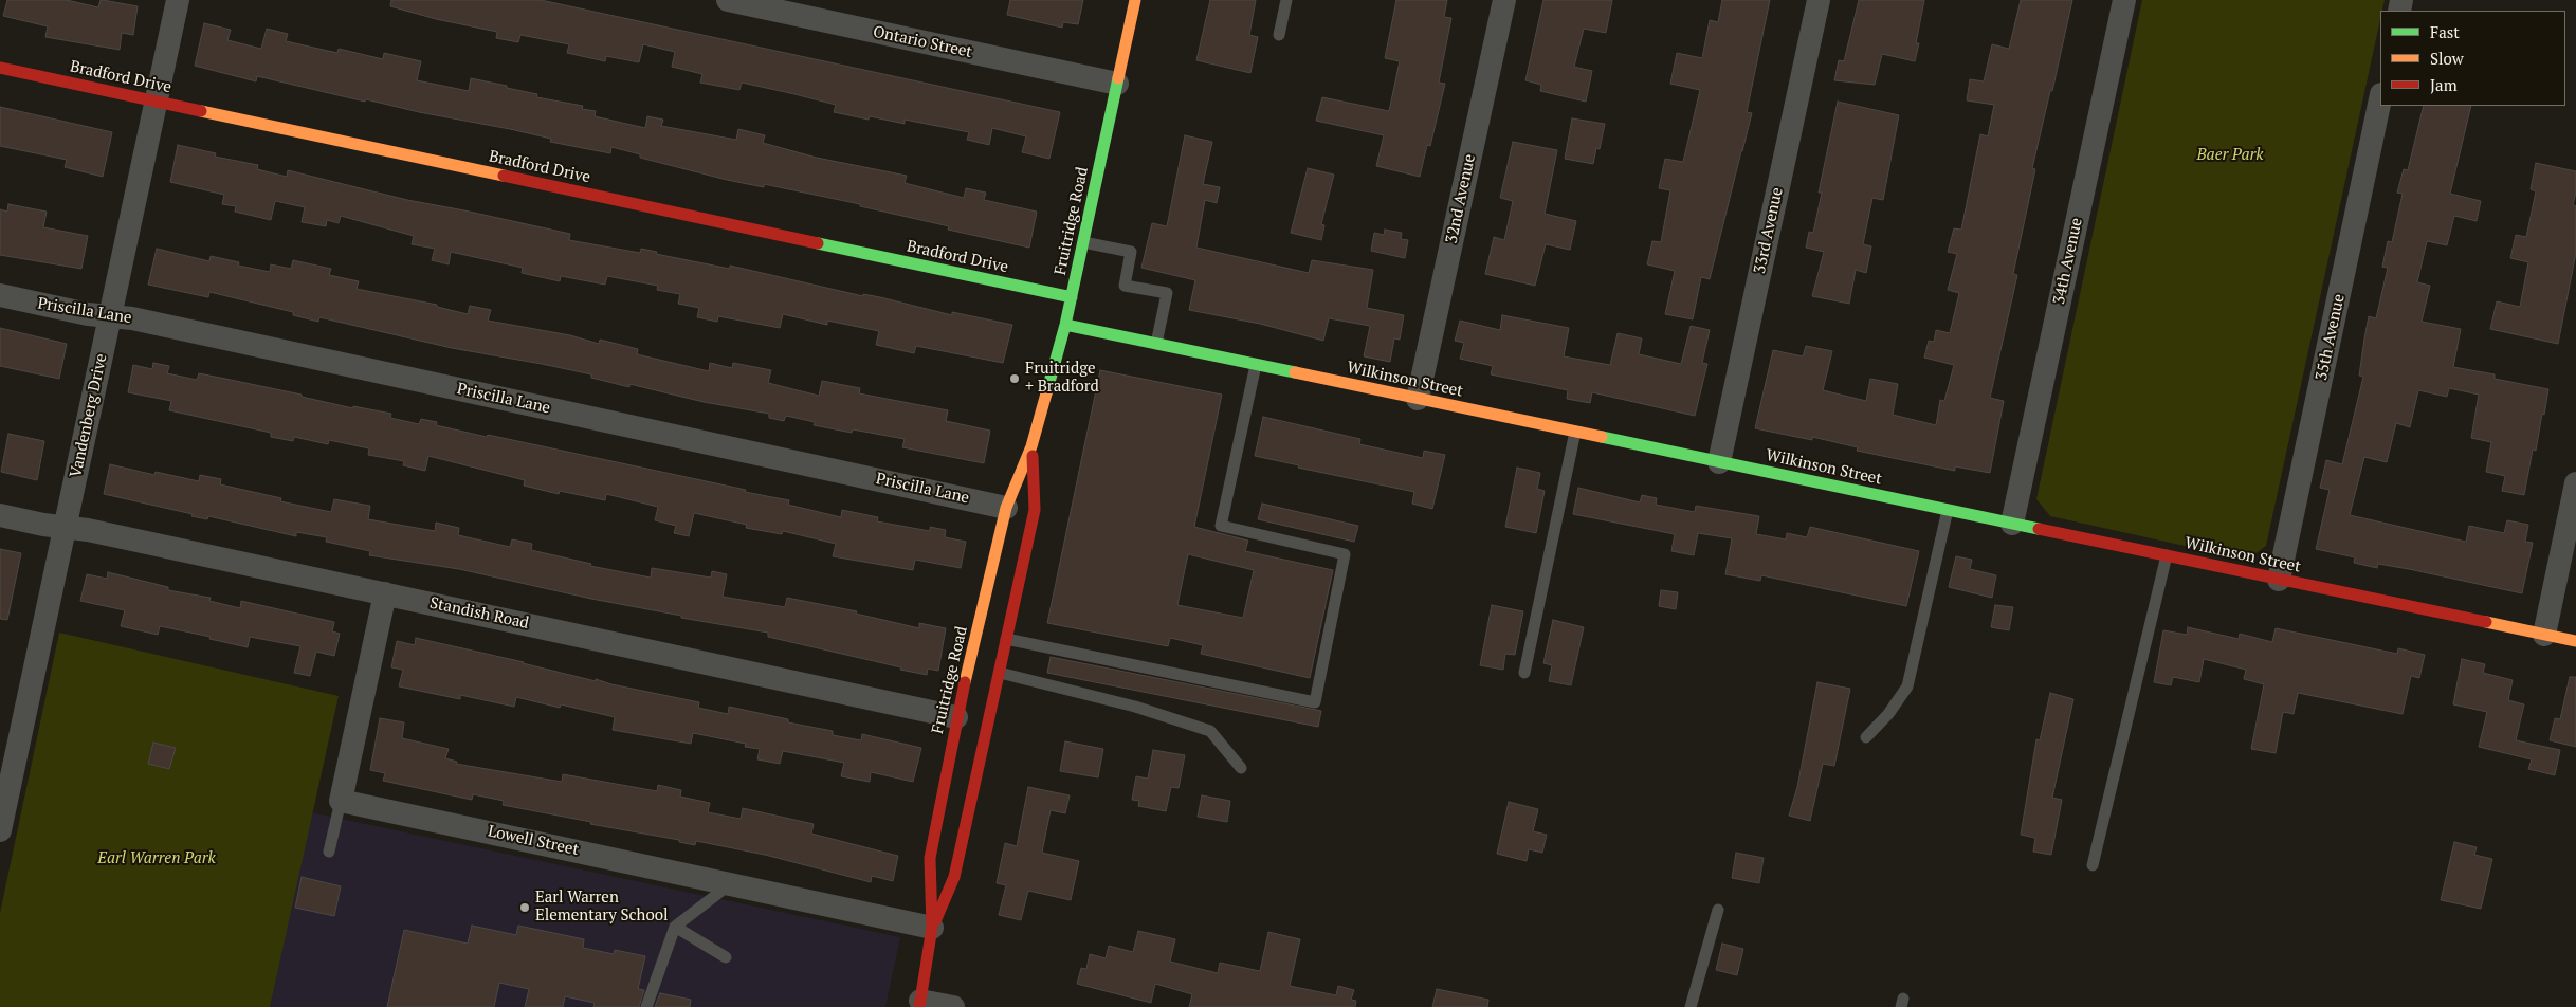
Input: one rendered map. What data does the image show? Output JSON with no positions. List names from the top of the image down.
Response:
{
  "streets": {
    "street": [
      "Ontario Street",
      "Bradford Drive",
      "32nd Avenue",
      "Fruitridge Road",
      "33rd Avenue",
      "34th Avenue",
      "Priscilla Lane",
      "35th Avenue",
      "Wilkinson Street",
      "Vandenberg Drive",
      "Standish Road",
      "Lowell Street"
    ]
  },
  "crossings": [
    ["Ontario Street", "Fruitridge Road"],
    ["Bradford Drive", "Fruitridge Road"],
    ["Bradford Drive", "Vandenberg Drive"],
    ["32nd Avenue", "Wilkinson Street"],
    ["Fruitridge Road", "Priscilla Lane"],
    ["Fruitridge Road", "Wilkinson Street"],
    ["Fruitridge Road", "Standish Road"],
    ["Fruitridge Road", "Lowell Street"],
    ["33rd Avenue", "Wilkinson Street"],
    ["34th Avenue", "Wilkinson Street"],
    ["Priscilla Lane", "Vandenberg Drive"],
    ["35th Avenue", "Wilkinson Street"],
    ["Vandenberg Drive", "Standish Road"]
  ],
  "parks": ["Baer Park", "Earl Warren Park"],
  "places": ["Fruitridge + Bradford", "Earl Warren Elementary School"],
  "legend": ["Fast", "Slow", "Jam"]
}
